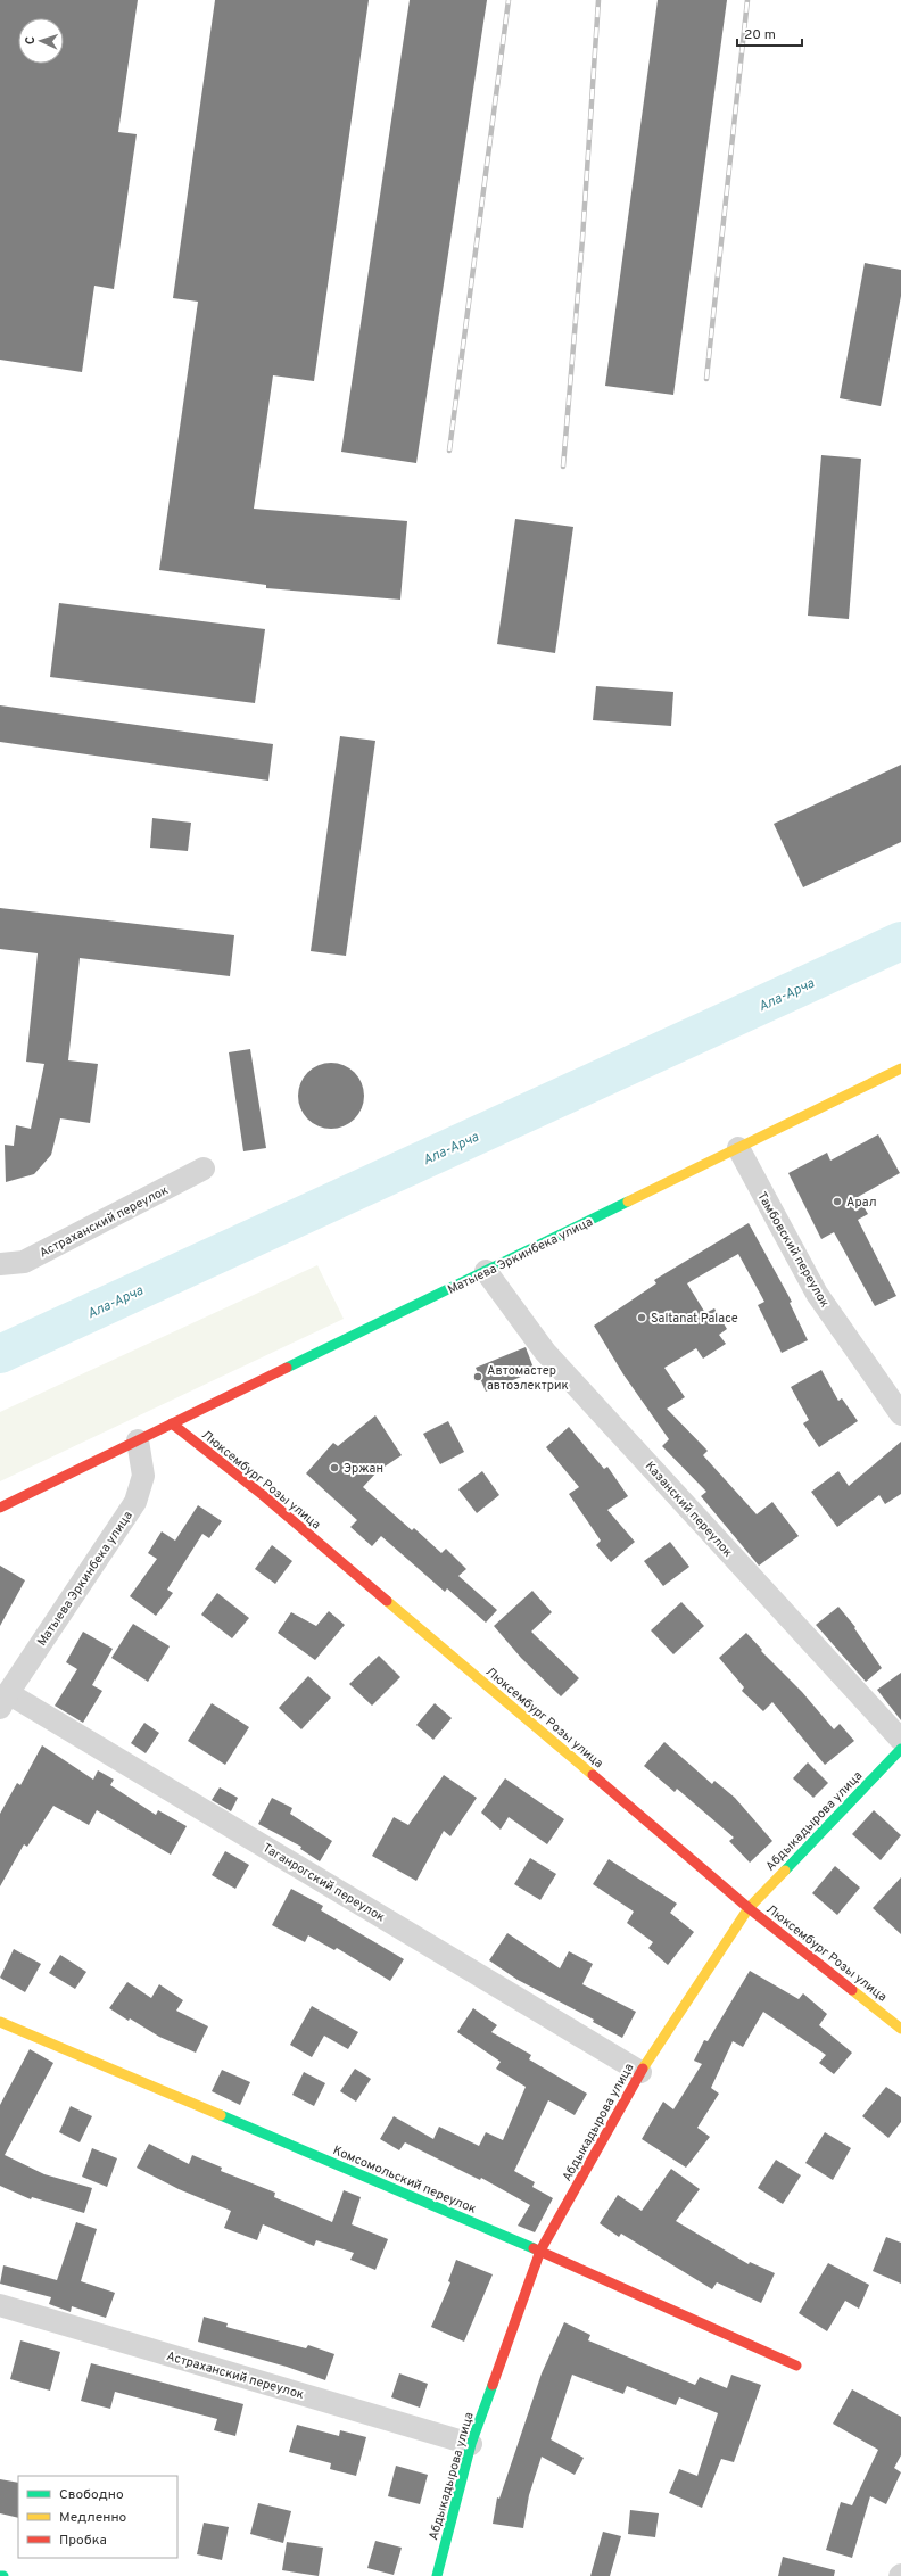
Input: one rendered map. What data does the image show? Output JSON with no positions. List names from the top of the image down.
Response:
{
  "streets": {
    "street": [
      "Астраханский переулок",
      "Тамбовский переулок",
      "Матыева Эркинбека улица",
      "Люксембург Розы улица",
      "Казанский переулок",
      "Абдыкадырова улица",
      "Таганрогский переулок",
      "Комсомольский переулок"
    ]
  },
  "crossings": [
    ["Астраханский переулок", "Абдыкадырова улица"],
    ["Тамбовский переулок", "Матыева Эркинбека улица"],
    ["Матыева Эркинбека улица", "Люксембург Розы улица"],
    ["Матыева Эркинбека улица", "Казанский переулок"],
    ["Матыева Эркинбека улица", "Таганрогский переулок"],
    ["Люксембург Розы улица", "Абдыкадырова улица"],
    ["Абдыкадырова улица", "Таганрогский переулок"],
    ["Абдыкадырова улица", "Комсомольский переулок"]
  ],
  "water": ["Ала-Арча"],
  "places": [
    "Арал",
    "Saltanat Palace",
    "Автомастер автоэлектрик",
    "Эржан"
  ],
  "legend": ["Свободно", "Медленно", "Пробка"],
  "scale_bar": "20 m",
  "north": "left"
}
